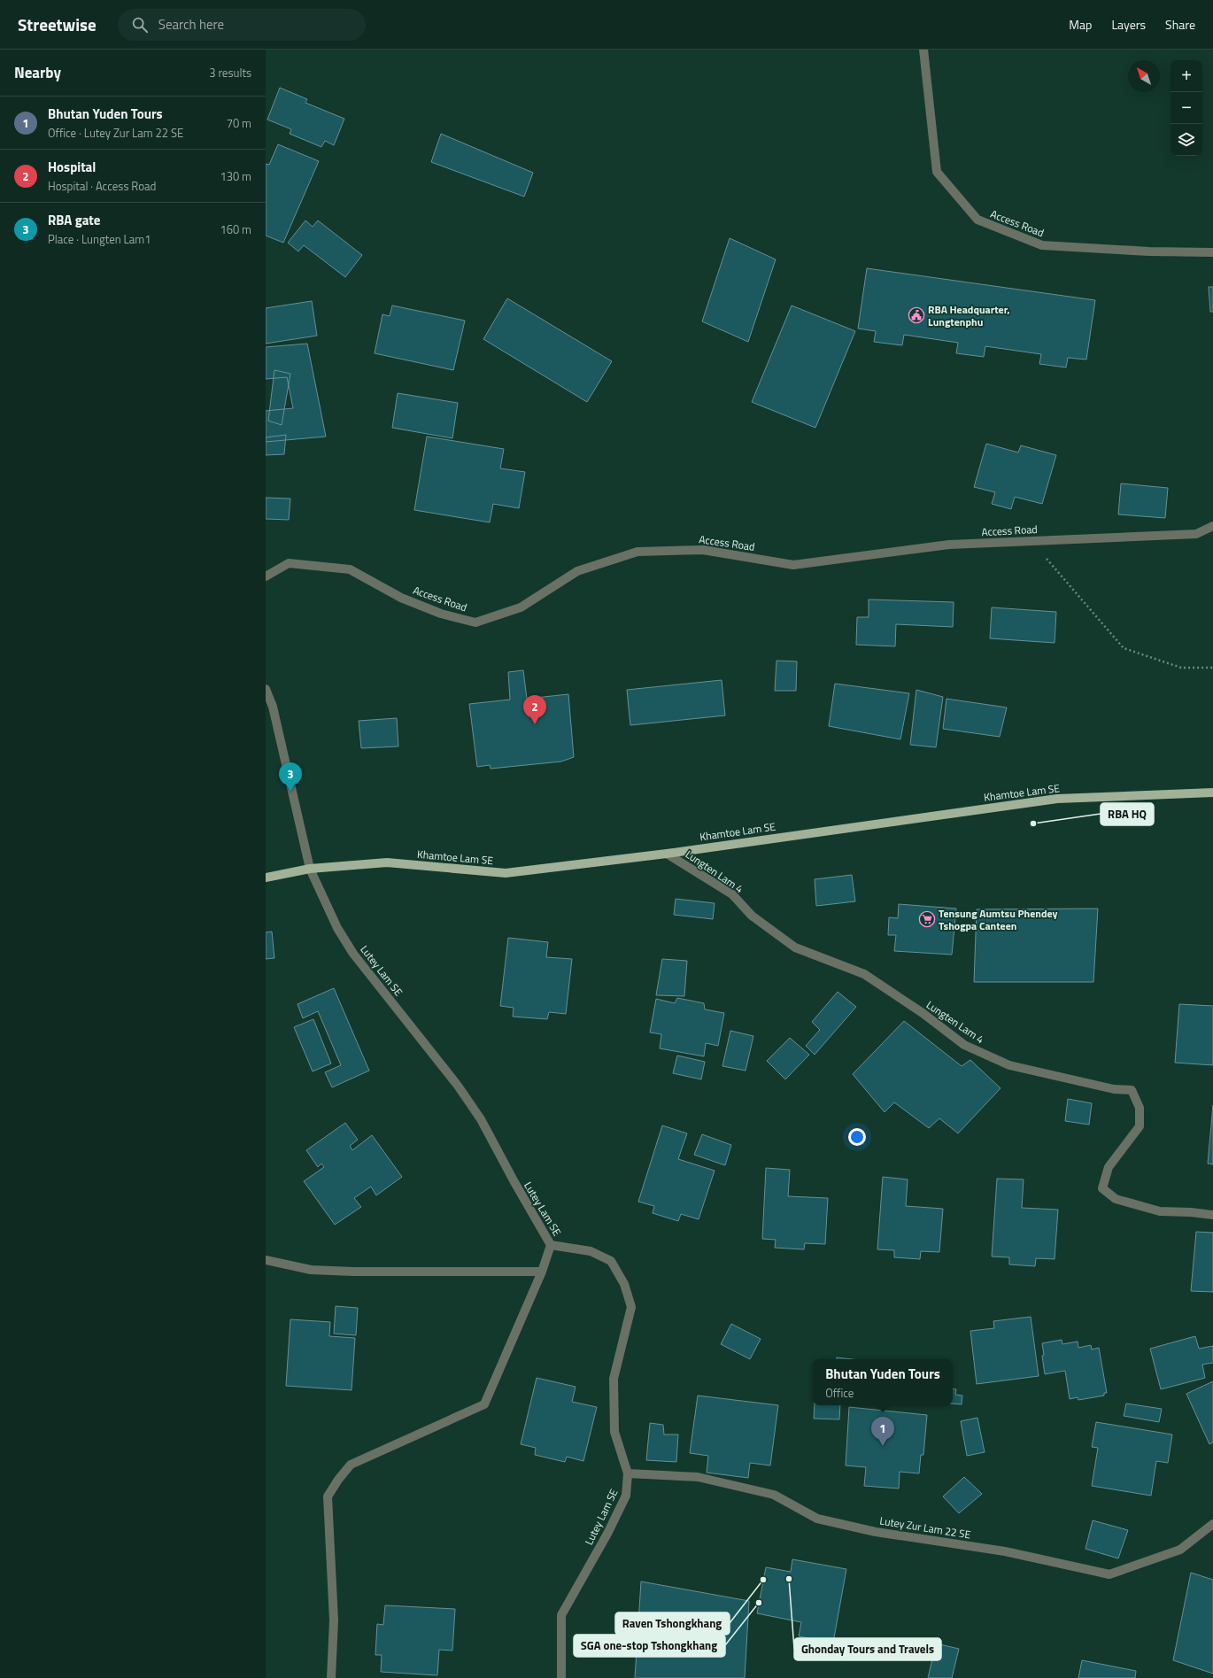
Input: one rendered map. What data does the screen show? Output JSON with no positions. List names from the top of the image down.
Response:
{
  "streets": {
    "main road": ["Khamtoe Lam SE"],
    "street": [
      "Access Road",
      "Lungten Lam 4",
      "Lutey Lam SE",
      "Lutey Zur Lam 22 SE"
    ]
  },
  "crossings": [
    ["Khamtoe Lam SE", "Lungten Lam 4"],
    ["Khamtoe Lam SE", "Lutey Lam SE"],
    ["Lutey Lam SE", "Lutey Zur Lam 22 SE"]
  ],
  "places": {
    "public building": ["RBA Headquarter, Lungtenphu"],
    "other": [
      "RBA HQ",
      "Ghonday Tours and Travels",
      "Raven Tshongkhang",
      "SGA one-stop Tshongkhang"
    ],
    "supermarket": ["Tensung Aumtsu Phendey Tshogpa Canteen"]
  },
  "north": "top left",
  "page": {
    "header": "Streetwise",
    "search": "Search here",
    "nav": ["Map", "Layers", "Share"],
    "heading": ["Nearby", "3 results"],
    "map_buttons": ["+", "−"],
    "list": [
      {
        "mark": "1",
        "name": "Bhutan Yuden Tours",
        "note": "Office · Lutey Zur Lam 22 SE",
        "value": "70 m"
      },
      {
        "mark": "2",
        "name": "Hospital",
        "note": "Hospital · Access Road",
        "value": "130 m"
      },
      {
        "mark": "3",
        "name": "RBA gate",
        "note": "Place · Lungten Lam1",
        "value": "160 m"
      }
    ],
    "pins": ["2", "3", "1"],
    "popup": ["Bhutan Yuden Tours", "Office"]
  }
}
